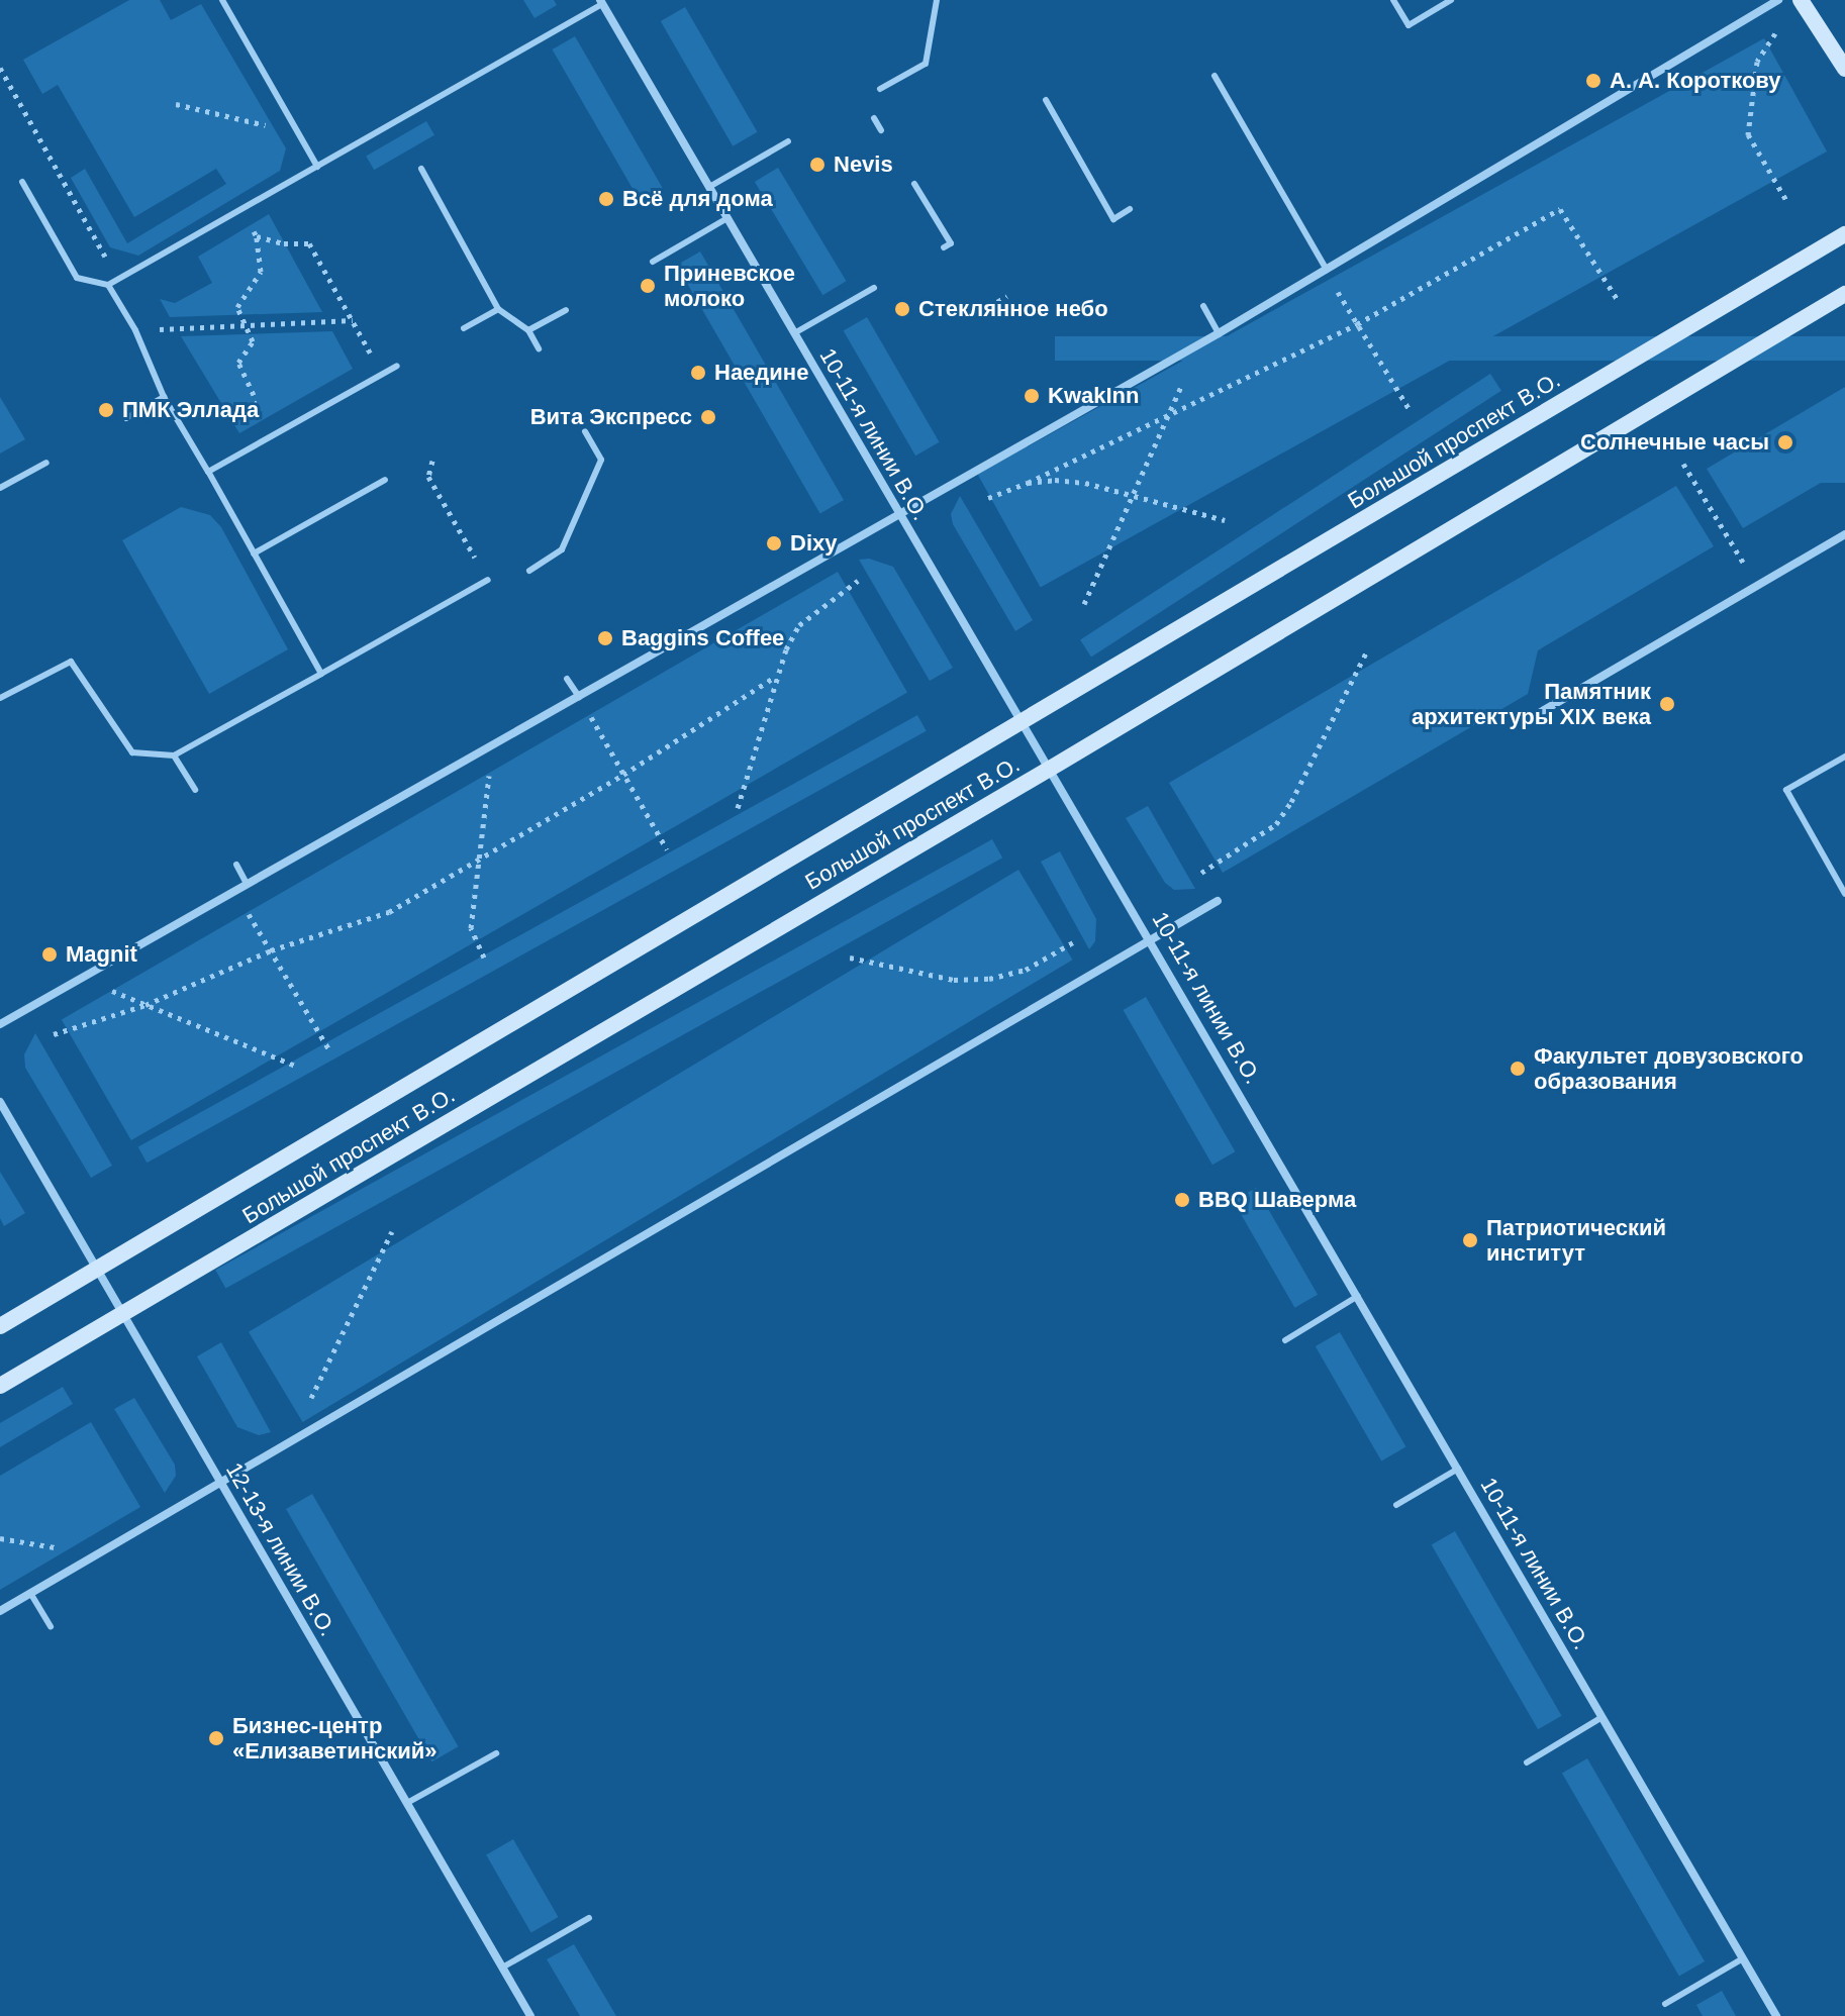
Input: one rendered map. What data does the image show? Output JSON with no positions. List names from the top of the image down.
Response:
{
  "streets": {
    "main road": ["Большой проспект В.О."],
    "street": ["10-11-я линии В.О.", "12-13-я линии В.О."]
  },
  "crossings": [
    ["10-11-я линии В.О.", "Большой проспект В.О."],
    ["Большой проспект В.О.", "12-13-я линии В.О."]
  ],
  "places": [
    "А. А. Короткову",
    "Nevis",
    "Всё для дома",
    "Приневское молоко",
    "Стеклянное небо",
    "Наедине",
    "KwakInn",
    "ПМК Эллада",
    "Вита Экспресс",
    "Солнечные часы",
    "Dixy",
    "Baggins Coffee",
    "Памятник архитектуры XIX века",
    "Magnit",
    "Факультет довузовского образования",
    "BBQ Шаверма",
    "Патриотический институт",
    "Бизнес-центр «Елизаветинский»"
  ]
}
